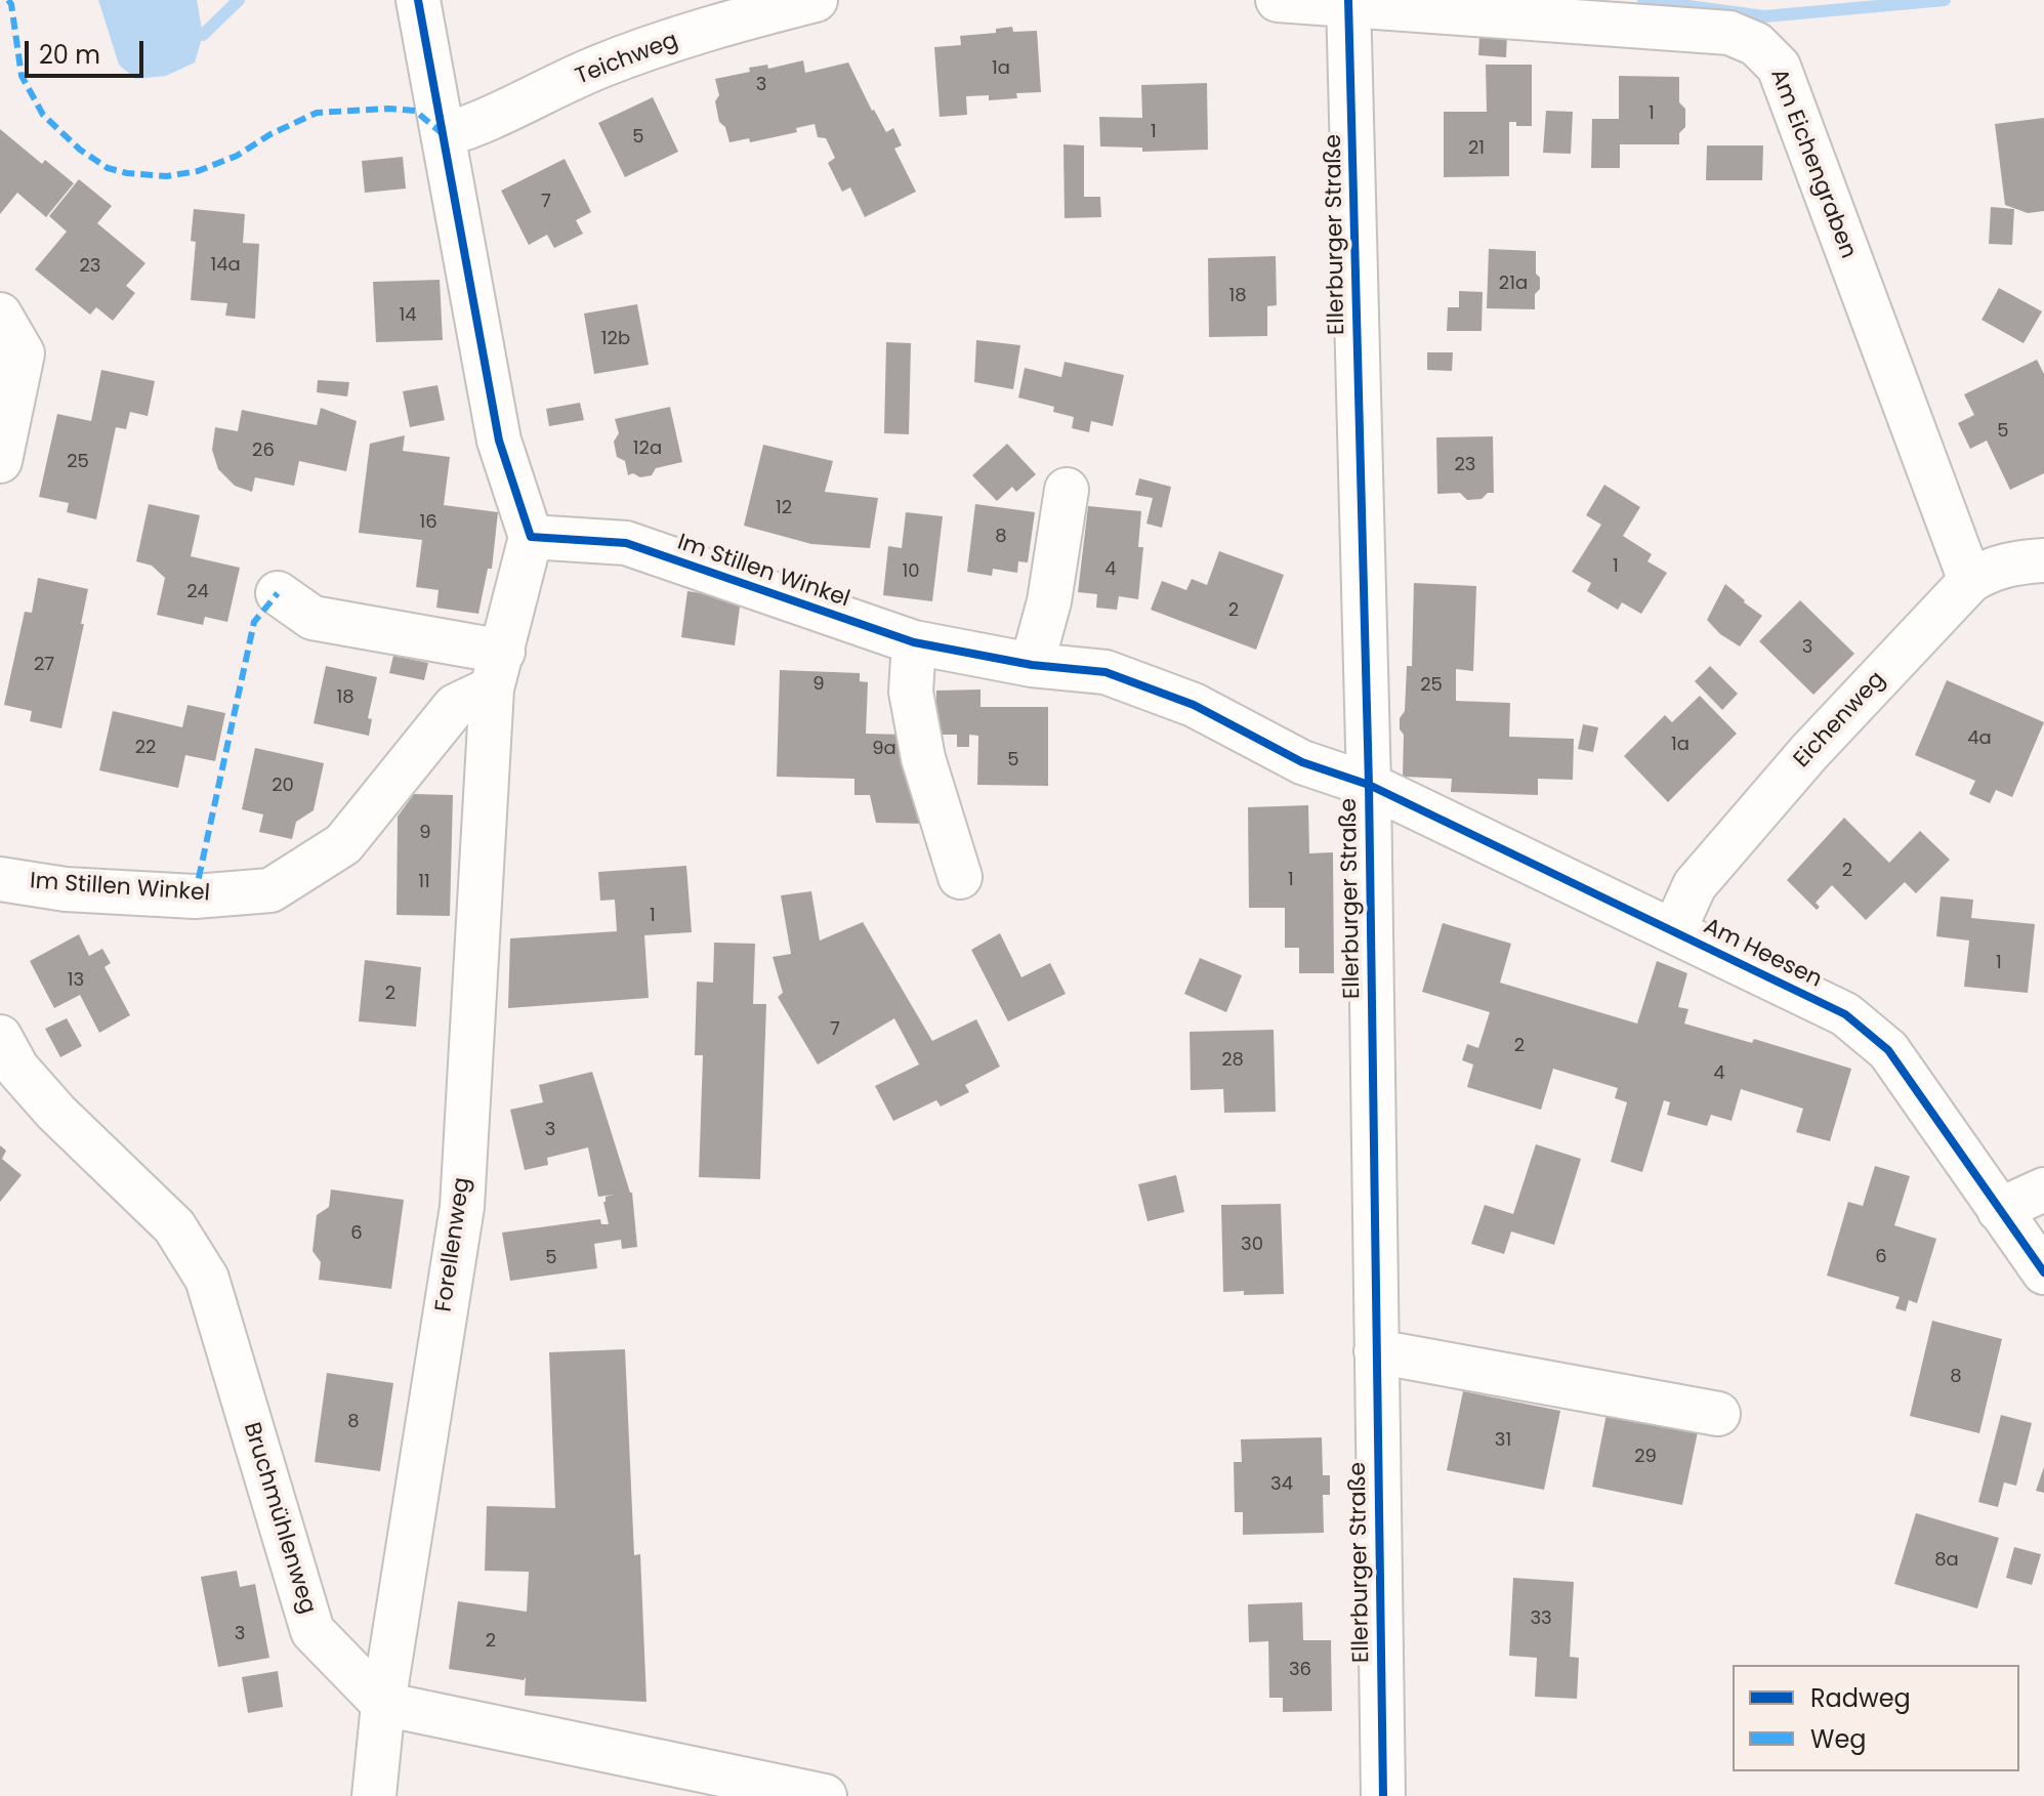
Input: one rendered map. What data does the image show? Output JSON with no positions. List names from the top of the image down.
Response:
{
  "streets": {
    "street": [
      "Teichweg",
      "Am Eichengraben",
      "Ellerburger Straße",
      "Im Stillen Winkel",
      "Eichenweg",
      "Am Heesen",
      "Forellenweg",
      "Bruchmühlenweg"
    ]
  },
  "crossings": [
    ["Am Eichengraben", "Ellerburger Straße"],
    ["Am Eichengraben", "Eichenweg"],
    ["Ellerburger Straße", "Im Stillen Winkel"],
    ["Ellerburger Straße", "Am Heesen"],
    ["Im Stillen Winkel", "Am Heesen"],
    ["Im Stillen Winkel", "Forellenweg"],
    ["Eichenweg", "Am Heesen"],
    ["Forellenweg", "Bruchmühlenweg"]
  ],
  "house_numbers": [
    "1a",
    "3",
    "1",
    "1",
    "5",
    "21",
    "7",
    "14a",
    "23",
    "21a",
    "18",
    "14",
    "12b",
    "5",
    "12a",
    "26",
    "25",
    "23",
    "12",
    "16",
    "8",
    "1",
    "4",
    "10",
    "24",
    "2",
    "3",
    "27",
    "9",
    "25",
    "18",
    "4a",
    "1a",
    "22",
    "9a",
    "5",
    "20",
    "9",
    "2",
    "1",
    "11",
    "1",
    "1",
    "13",
    "2",
    "7",
    "2",
    "28",
    "4",
    "3",
    "6",
    "30",
    "6",
    "5",
    "8",
    "8",
    "31",
    "29",
    "34",
    "8a",
    "33",
    "3",
    "2",
    "36"
  ],
  "legend": ["Radweg", "Weg"],
  "scale_bar": "20 m"
}
